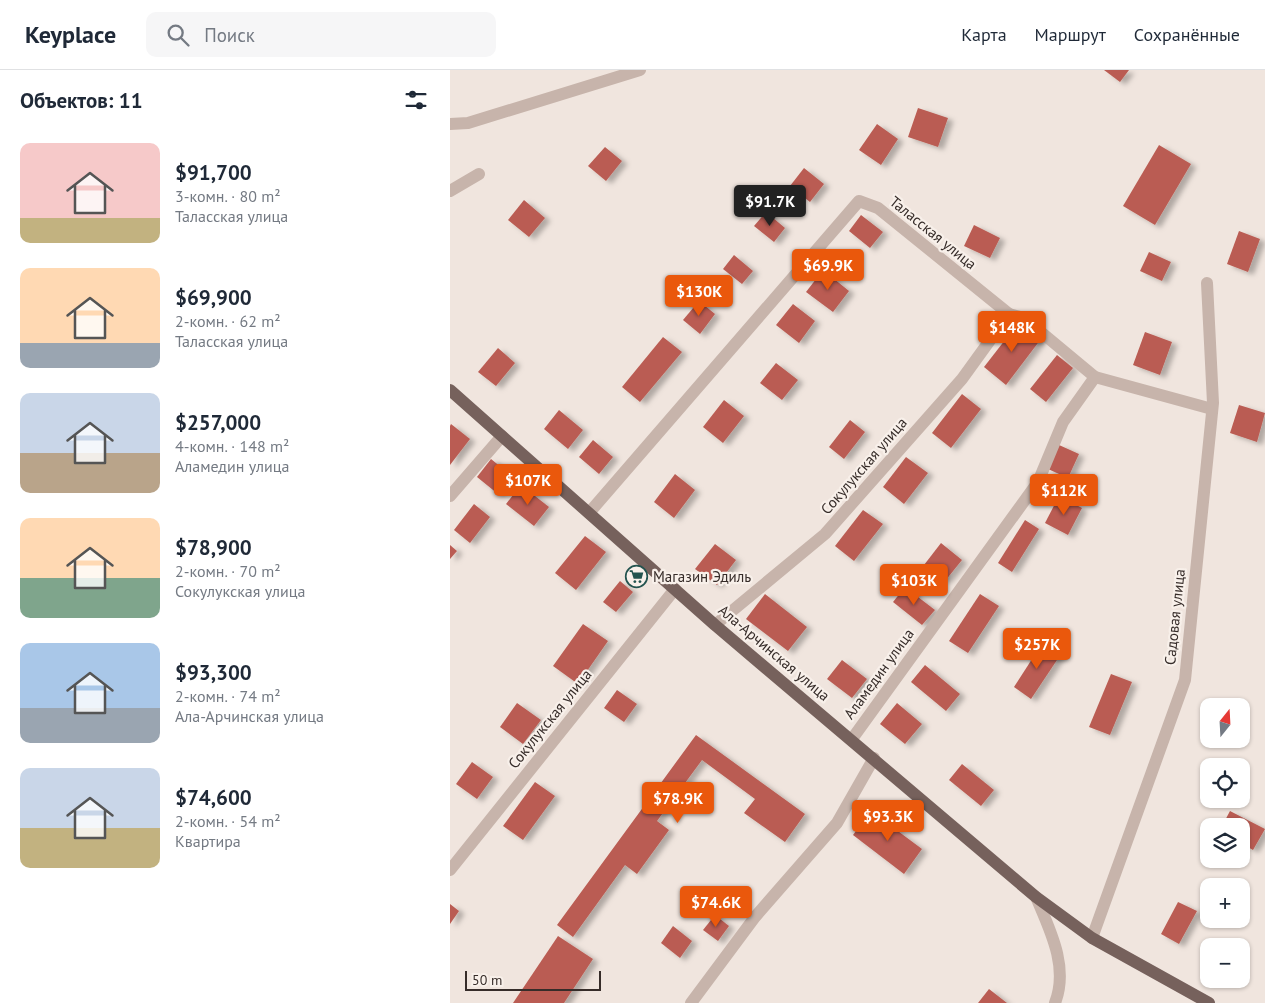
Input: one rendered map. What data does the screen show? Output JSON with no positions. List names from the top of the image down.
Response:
{
  "streets": {
    "main road": ["Ала-Арчинская улица"],
    "street": [
      "Таласская улица",
      "Сокулукская улица",
      "Садовая улица",
      "Аламедин улица"
    ]
  },
  "crossings": [
    ["Таласская улица", "Сокулукская улица"],
    ["Таласская улица", "Ала-Арчинская улица"],
    ["Сокулукская улица", "Ала-Арчинская улица"],
    ["Садовая улица", "Ала-Арчинская улица"],
    ["Ала-Арчинская улица", "Аламедин улица"]
  ],
  "places": {
    "supermarket": ["Магазин Эдиль"]
  },
  "scale_bar": "50 m",
  "north": "top",
  "page": {
    "header": "Keyplace",
    "search": "Поиск",
    "nav": ["Карта", "Маршрут", "Сохранённые"],
    "heading": "Объектов: 11",
    "list": [
      {
        "name": "$91,700",
        "note": "3-комн. · 80 m² · Таласская улица"
      },
      {
        "name": "$69,900",
        "note": "2-комн. · 62 m² · Таласская улица"
      },
      {
        "name": "$257,000",
        "note": "4-комн. · 148 m² · Аламедин улица"
      },
      {
        "name": "$78,900",
        "note": "2-комн. · 70 m² · Сокулукская улица"
      },
      {
        "name": "$93,300",
        "note": "2-комн. · 74 m² · Ала-Арчинская улица"
      },
      {
        "name": "$74,600",
        "note": "2-комн. · 54 m² · Квартира"
      }
    ],
    "price": [
      "$91.7K",
      "$69.9K",
      "$130K",
      "$148K",
      "$107K",
      "$112K",
      "$103K",
      "$257K",
      "$78.9K",
      "$93.3K",
      "$74.6K"
    ],
    "map_buttons": ["+", "−"],
    "scale": "50 m"
  }
}
